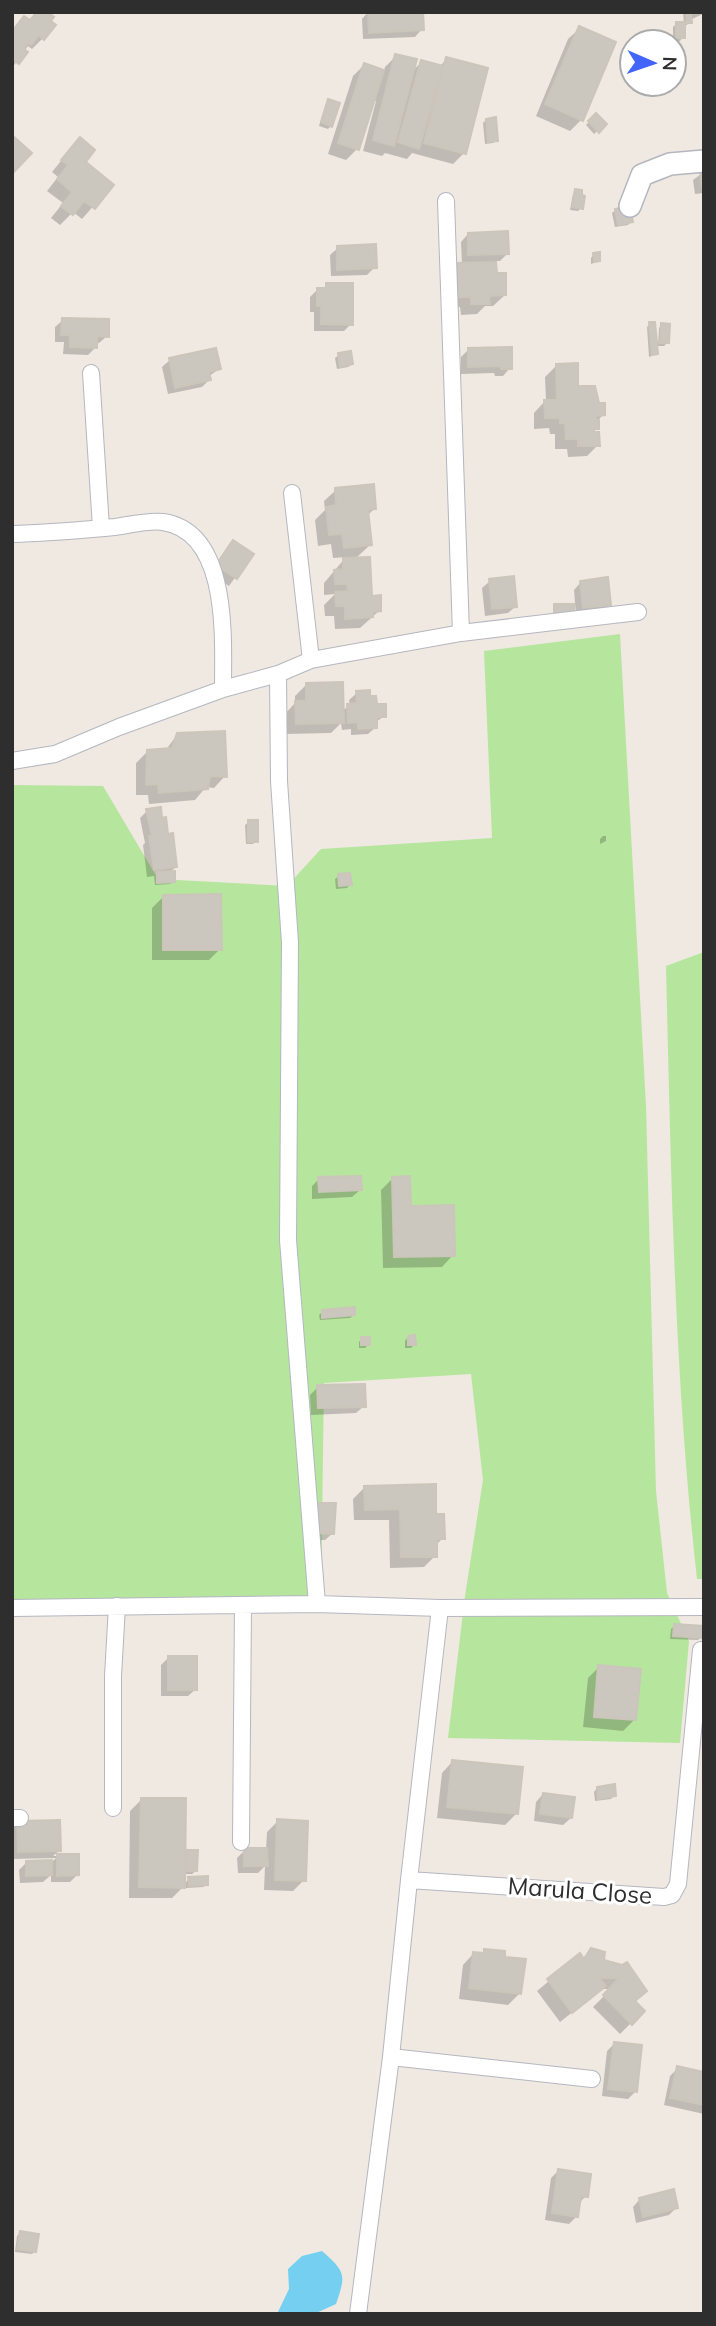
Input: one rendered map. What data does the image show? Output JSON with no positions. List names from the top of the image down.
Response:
{
  "streets": {
    "street": ["Marula Close"]
  },
  "north": "right"
}
